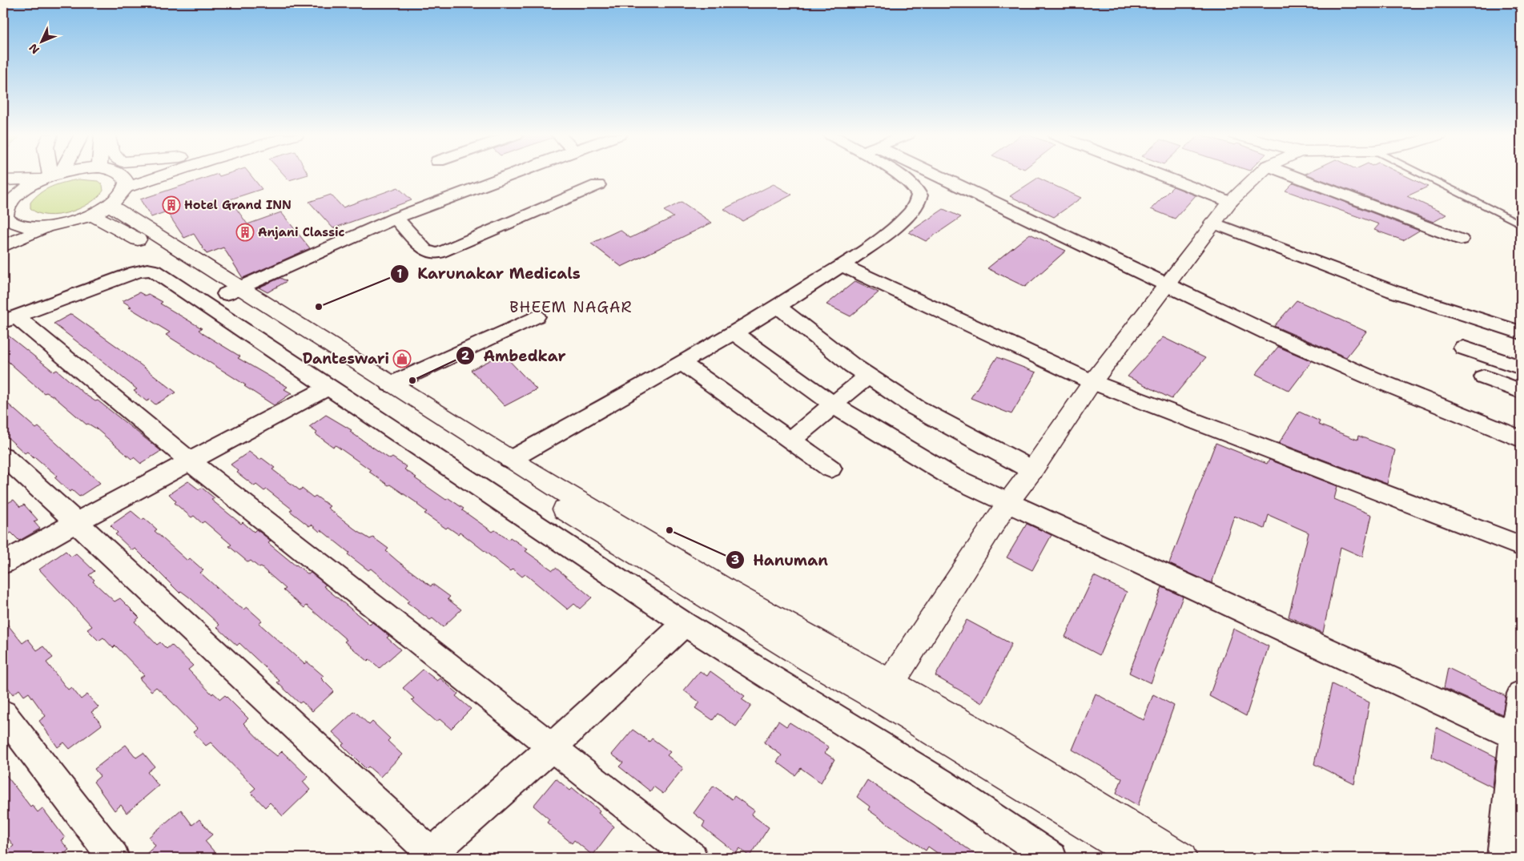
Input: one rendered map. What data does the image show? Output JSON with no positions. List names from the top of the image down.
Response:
{
  "districts": ["BHEEM NAGAR"],
  "places": {
    "building": ["Hotel Grand INN", "Anjani Classic"],
    "other": ["Karunakar Medicals", "Ambedkar", "Hanuman"],
    "shop": ["Danteswari"]
  },
  "north": "bottom left"
}
